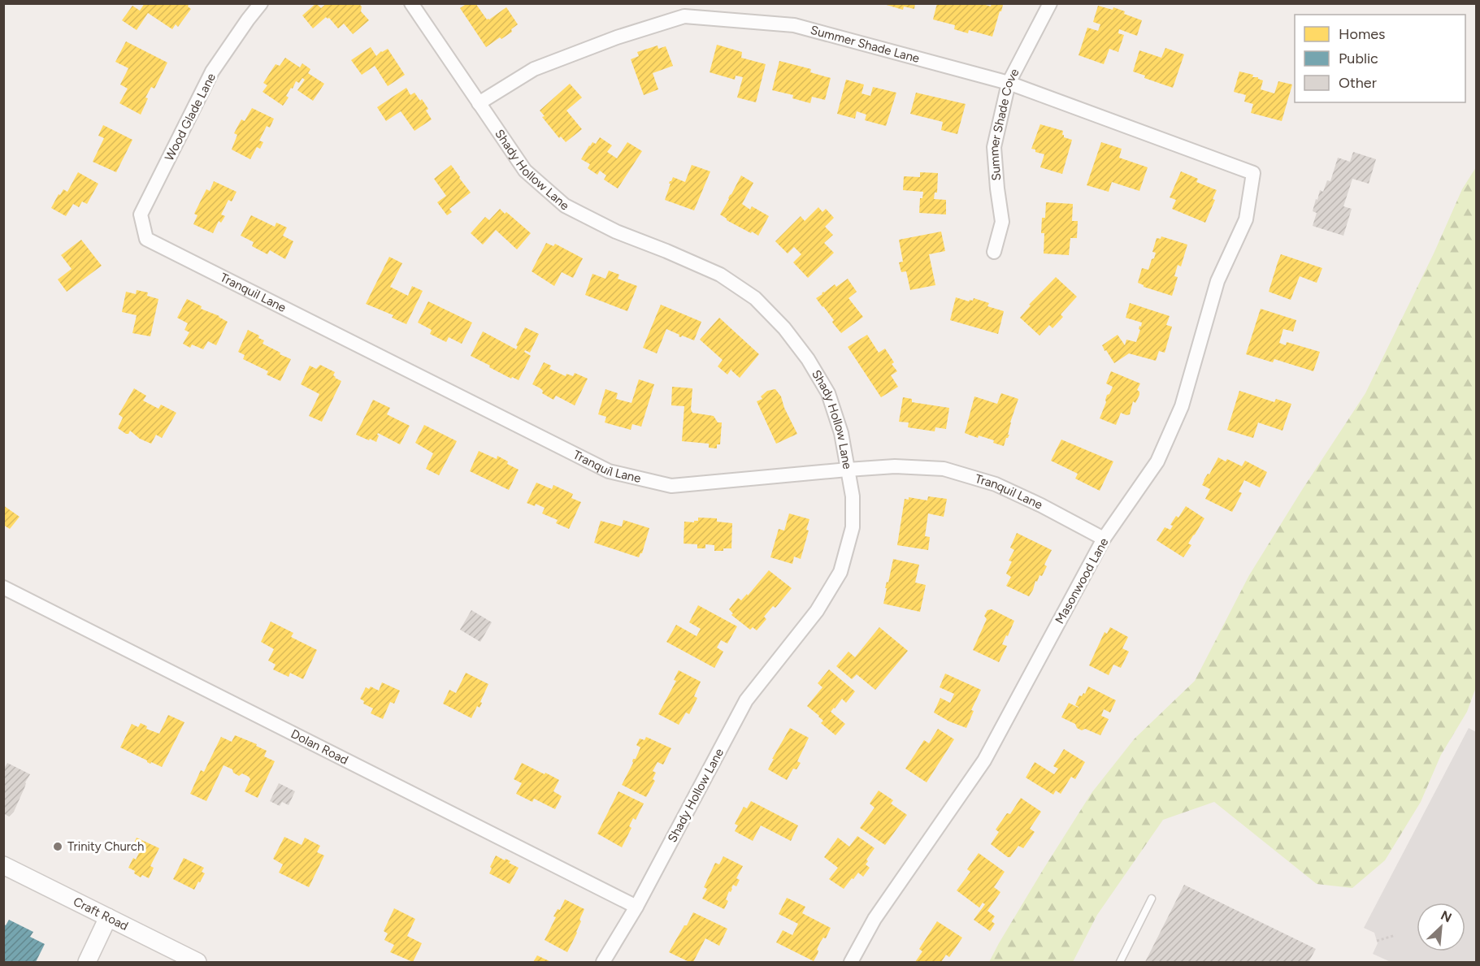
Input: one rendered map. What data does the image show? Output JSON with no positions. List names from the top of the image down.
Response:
{
  "streets": {
    "street": [
      "Summer Shade Lane",
      "Wood Glade Lane",
      "Summer Shade Cove",
      "Shady Hollow Lane",
      "Tranquil Lane",
      "Masonwood Lane",
      "Dolan Road",
      "Craft Road"
    ]
  },
  "crossings": [
    ["Summer Shade Lane", "Summer Shade Cove"],
    ["Summer Shade Lane", "Shady Hollow Lane"],
    ["Summer Shade Lane", "Masonwood Lane"],
    ["Wood Glade Lane", "Tranquil Lane"],
    ["Shady Hollow Lane", "Tranquil Lane"],
    ["Shady Hollow Lane", "Dolan Road"],
    ["Tranquil Lane", "Masonwood Lane"]
  ],
  "places": ["Trinity Church"],
  "legend": ["Homes", "Public", "Other"],
  "north": "top right"
}
